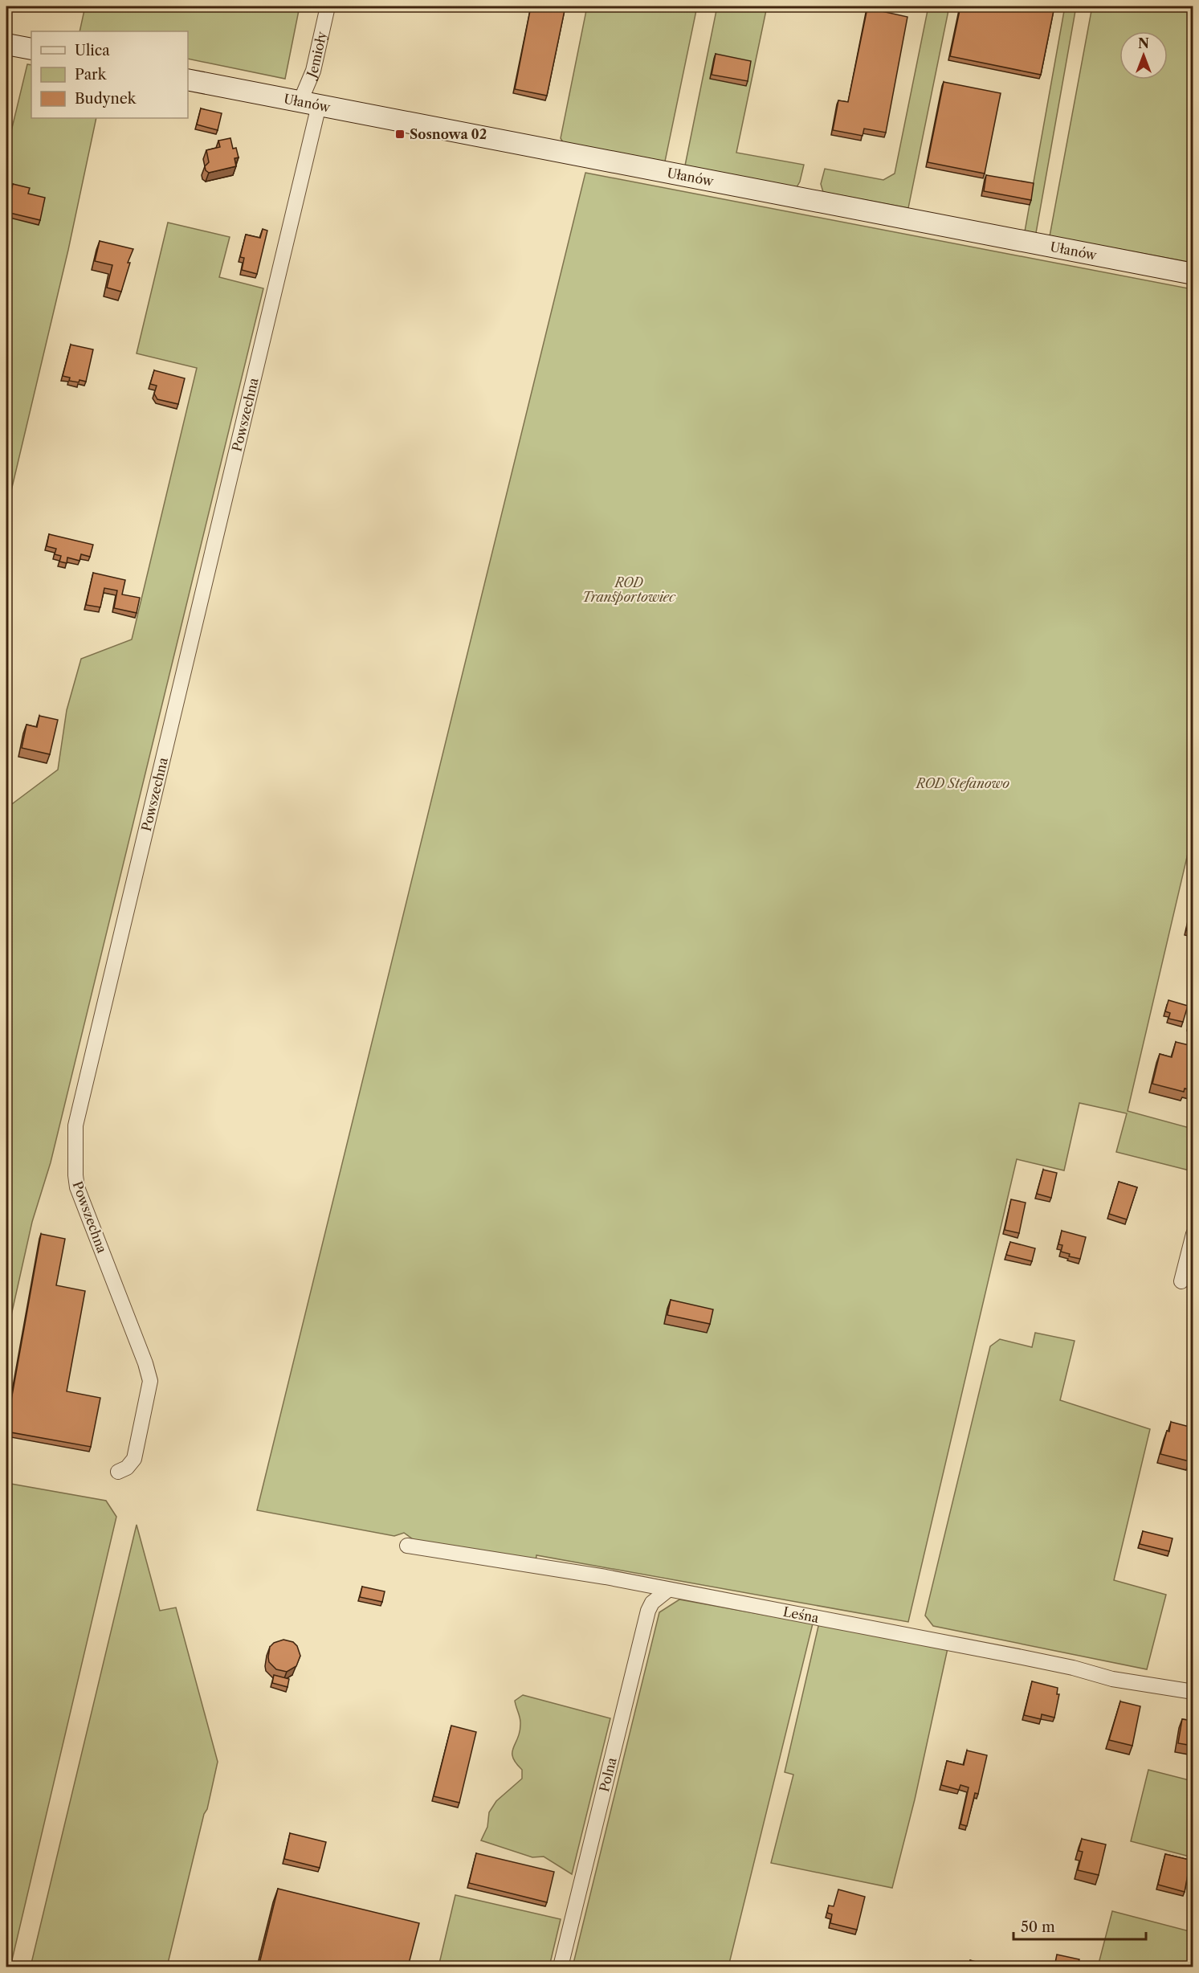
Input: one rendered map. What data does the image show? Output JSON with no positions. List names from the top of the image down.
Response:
{
  "streets": {
    "street": [
      "Jemioły",
      "Ułanów",
      "Powszechna",
      "Leśna",
      "Polna"
    ]
  },
  "crossings": [
    ["Jemioły", "Ułanów"],
    ["Jemioły", "Powszechna"],
    ["Ułanów", "Powszechna"],
    ["Leśna", "Polna"]
  ],
  "parks": ["ROD Transportowiec", "ROD Stefanowo"],
  "places": {
    "transit": ["Sosnowa 02"]
  },
  "legend": ["Ulica", "Park", "Budynek"],
  "scale_bar": "50 m",
  "north": "top"
}
